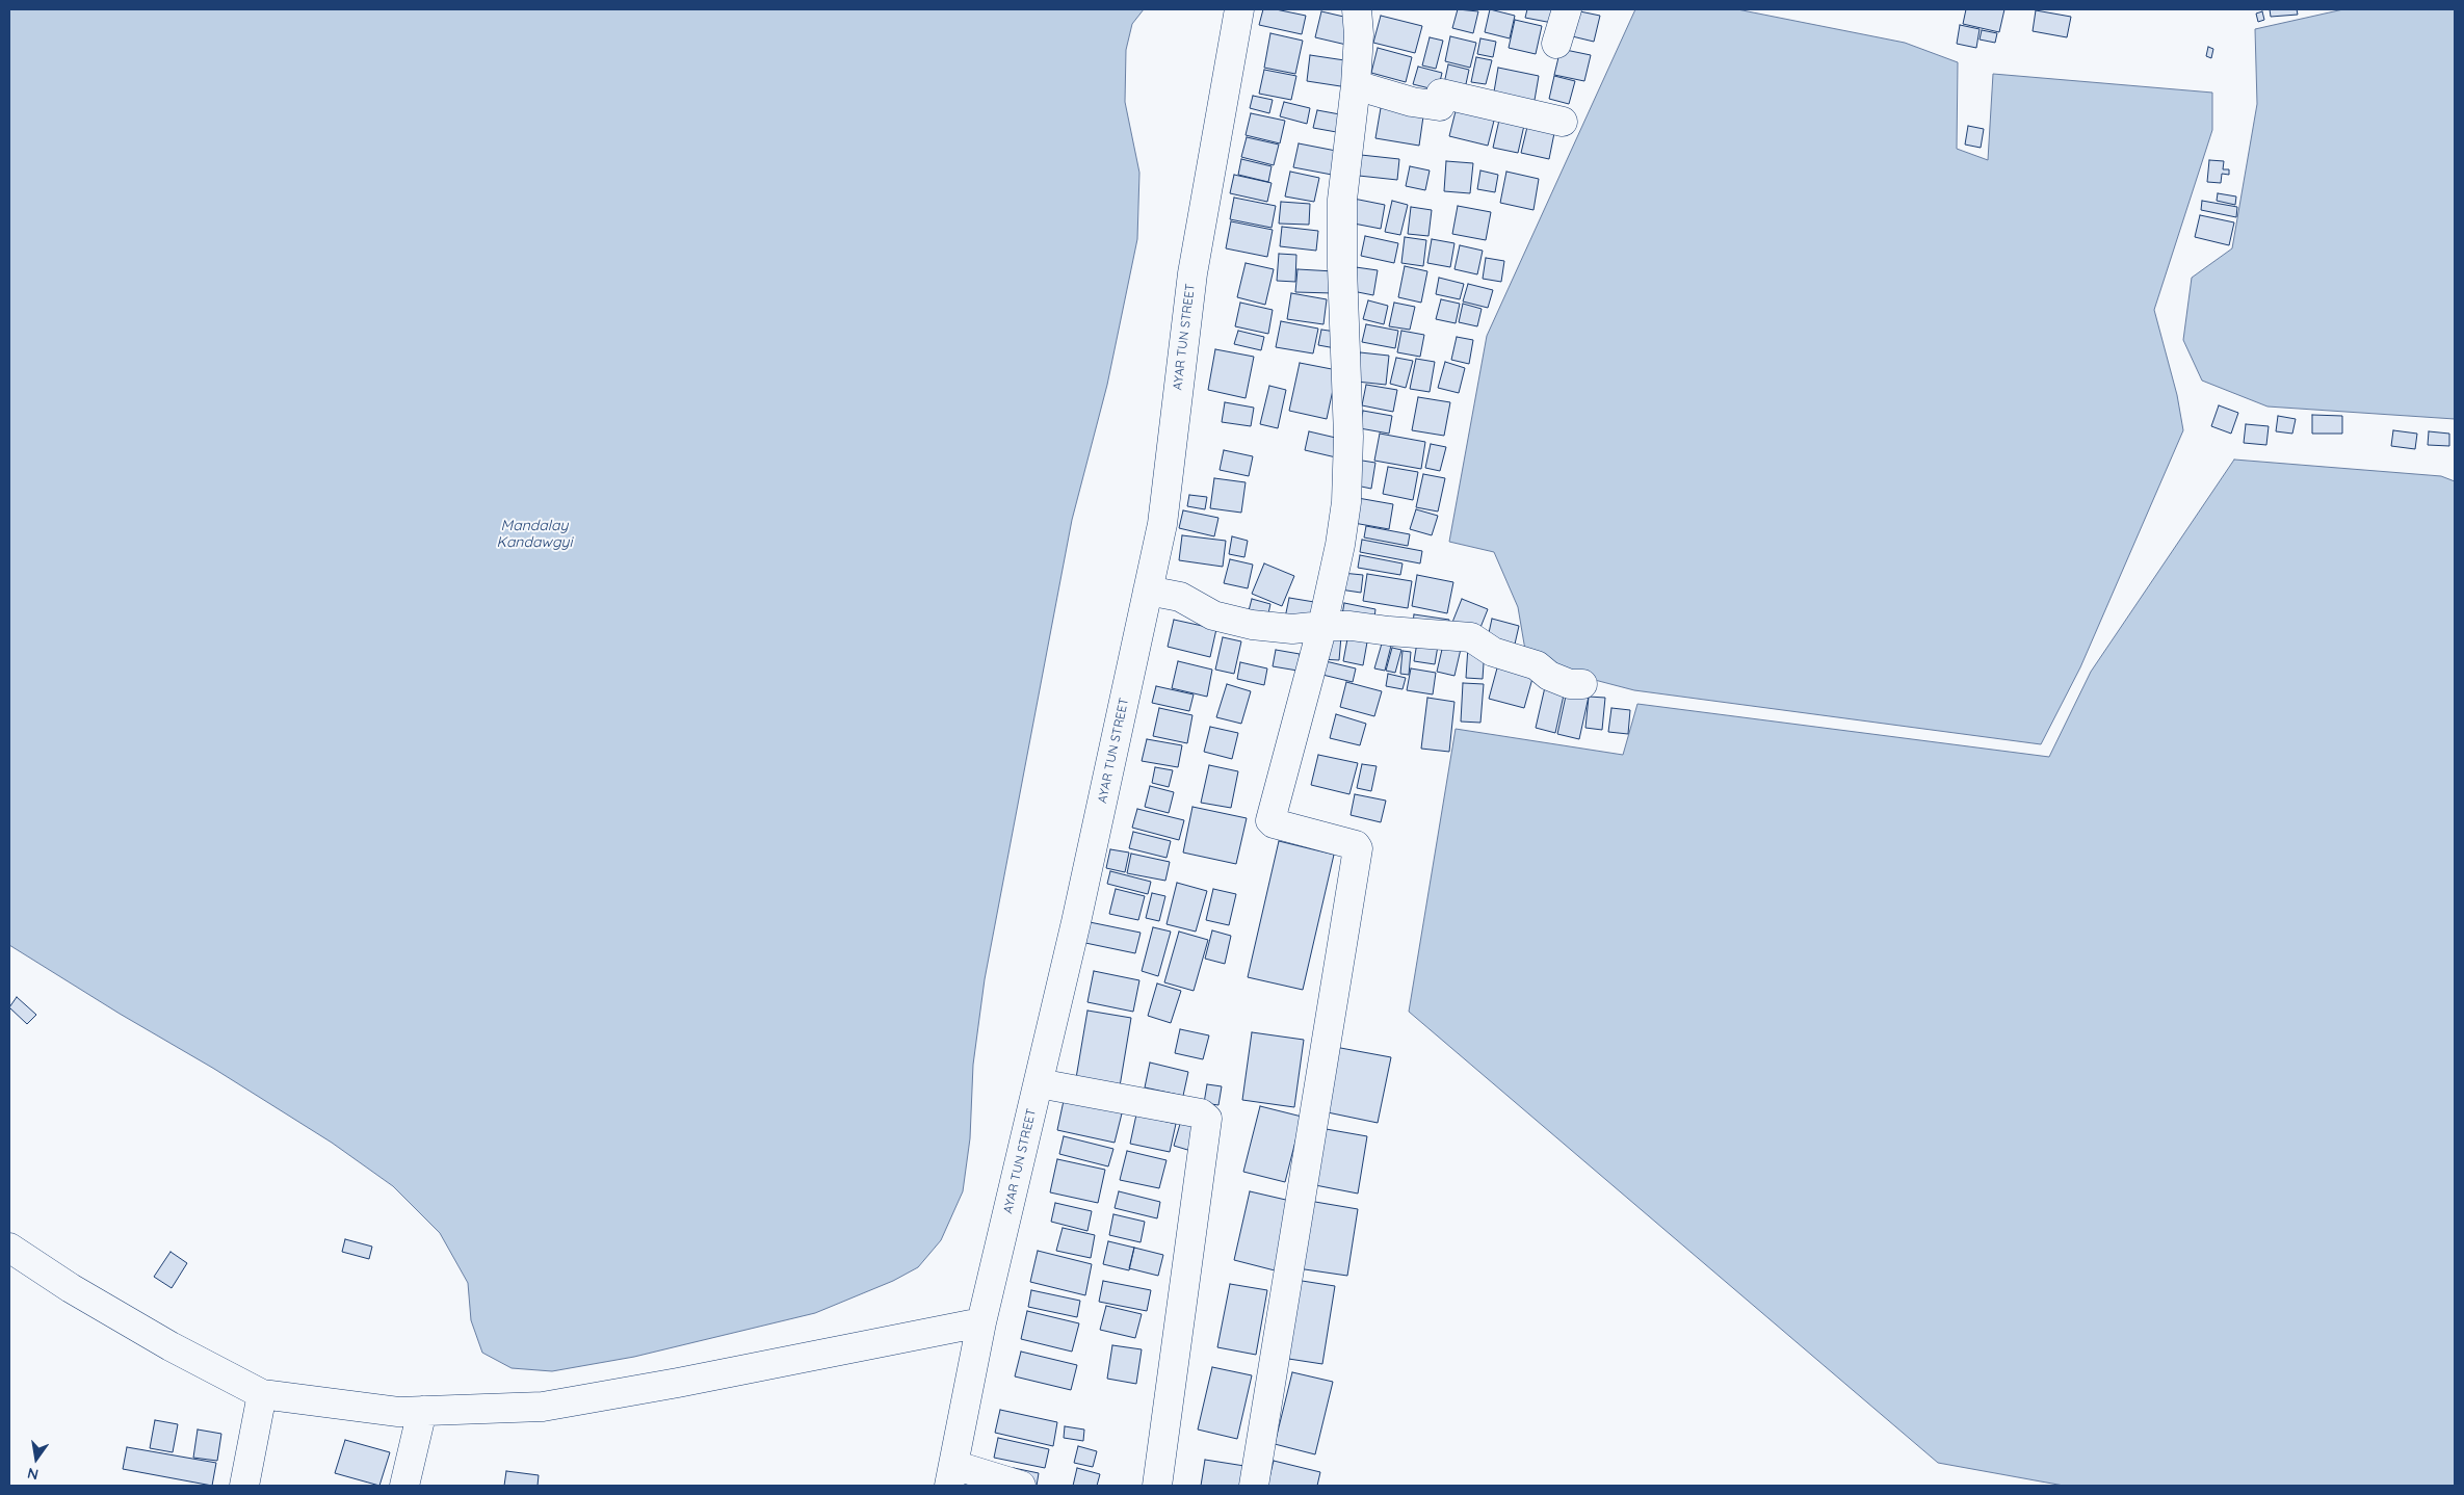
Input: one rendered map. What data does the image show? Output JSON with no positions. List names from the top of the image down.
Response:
{
  "streets": {
    "street": ["AYAR TUN STREET"]
  },
  "water": ["Mandalay Kandawgyi"],
  "north": "bottom"
}
